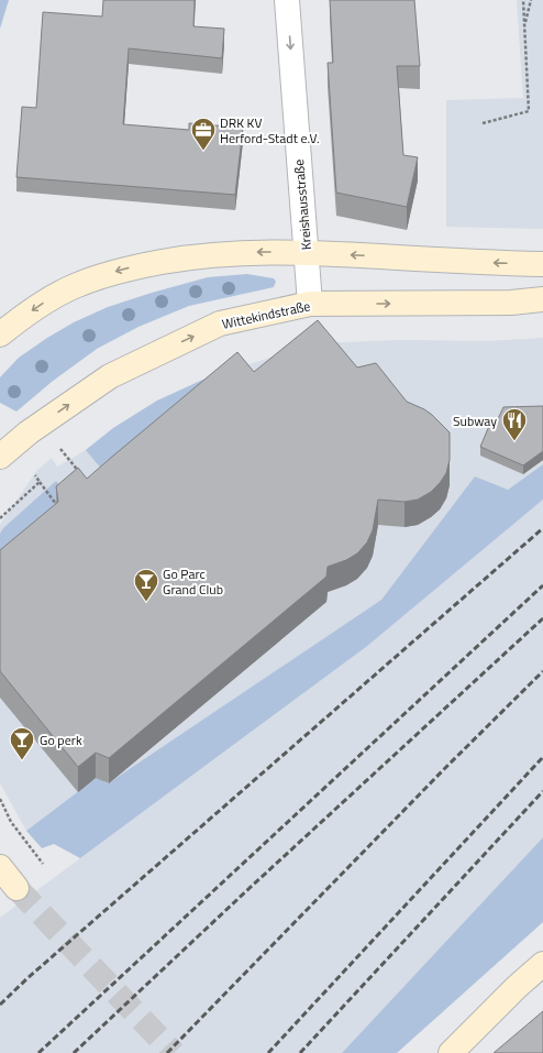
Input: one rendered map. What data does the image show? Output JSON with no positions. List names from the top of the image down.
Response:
{
  "streets": {
    "street": ["Kreishausstraße", "Wittekindstraße"]
  },
  "crossings": [
    ["Kreishausstraße", "Wittekindstraße"]
  ],
  "one_way": ["Kreishausstraße"],
  "places": {
    "office": ["DRK KV Herford-Stadt e.V."],
    "restaurant": ["Subway"],
    "bar": ["Go Parc Grand Club", "Go perk"]
  }
}
